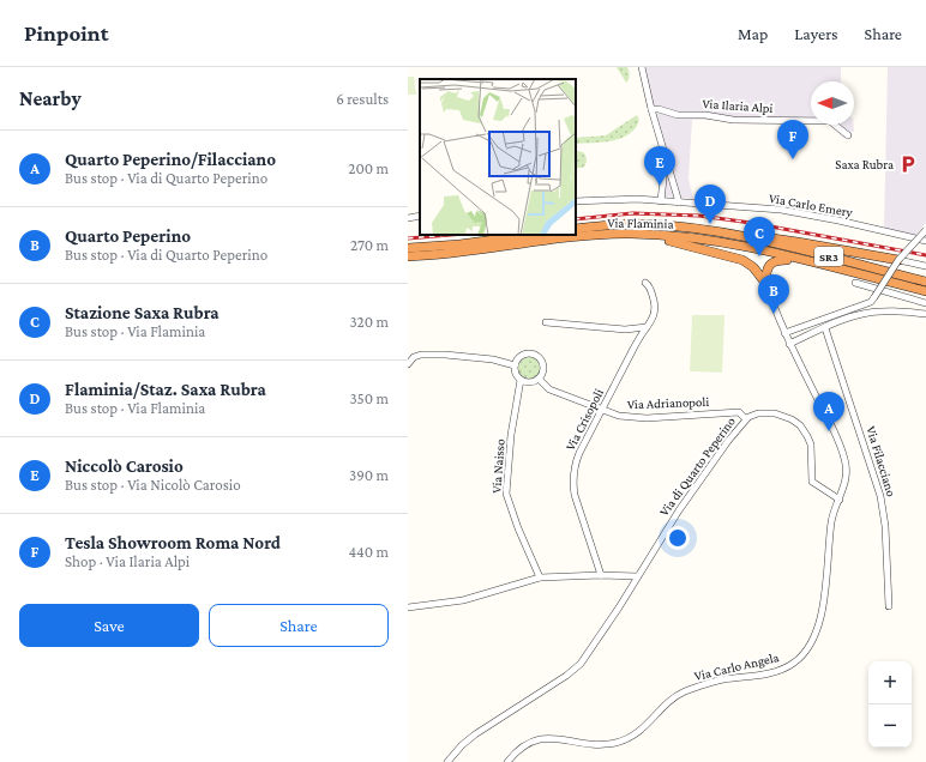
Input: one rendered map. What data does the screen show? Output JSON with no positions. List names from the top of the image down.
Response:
{
  "streets": {
    "highway": ["Via Flaminia", "SR3"],
    "street": [
      "Via Ilaria Alpi",
      "Via Carlo Emery",
      "Via Adrianopoli",
      "Via Crisopoli",
      "Via Filacciano",
      "Via Naisso",
      "Via di Quarto Peperino",
      "Via Carlo Angela"
    ]
  },
  "crossings": [
    ["Via Adrianopoli", "Via Crisopoli"],
    ["Via Adrianopoli", "Via Naisso"],
    ["Via Adrianopoli", "Via di Quarto Peperino"],
    ["Via di Quarto Peperino", "Via Carlo Angela"]
  ],
  "places": {
    "parking": ["Saxa Rubra"]
  },
  "north": "left",
  "page": {
    "header": "Pinpoint",
    "nav": ["Map", "Layers", "Share"],
    "heading": ["Nearby", "6 results"],
    "pins": [
      "F",
      "E",
      "D",
      "C",
      "B",
      "A"
    ],
    "list": [
      {
        "mark": "A",
        "name": "Quarto Peperino/Filacciano",
        "note": "Bus stop · Via di Quarto Peperino",
        "value": "200 m"
      },
      {
        "mark": "B",
        "name": "Quarto Peperino",
        "note": "Bus stop · Via di Quarto Peperino",
        "value": "270 m"
      },
      {
        "mark": "C",
        "name": "Stazione Saxa Rubra",
        "note": "Bus stop · Via Flaminia",
        "value": "320 m"
      },
      {
        "mark": "D",
        "name": "Flaminia/Staz. Saxa Rubra",
        "note": "Bus stop · Via Flaminia",
        "value": "350 m"
      },
      {
        "mark": "E",
        "name": "Niccolò Carosio",
        "note": "Bus stop · Via Nicolò Carosio",
        "value": "390 m"
      },
      {
        "mark": "F",
        "name": "Tesla Showroom Roma Nord",
        "note": "Shop · Via Ilaria Alpi",
        "value": "440 m"
      }
    ],
    "buttons": ["Save", "Share"],
    "map_buttons": ["+", "−"]
  }
}
